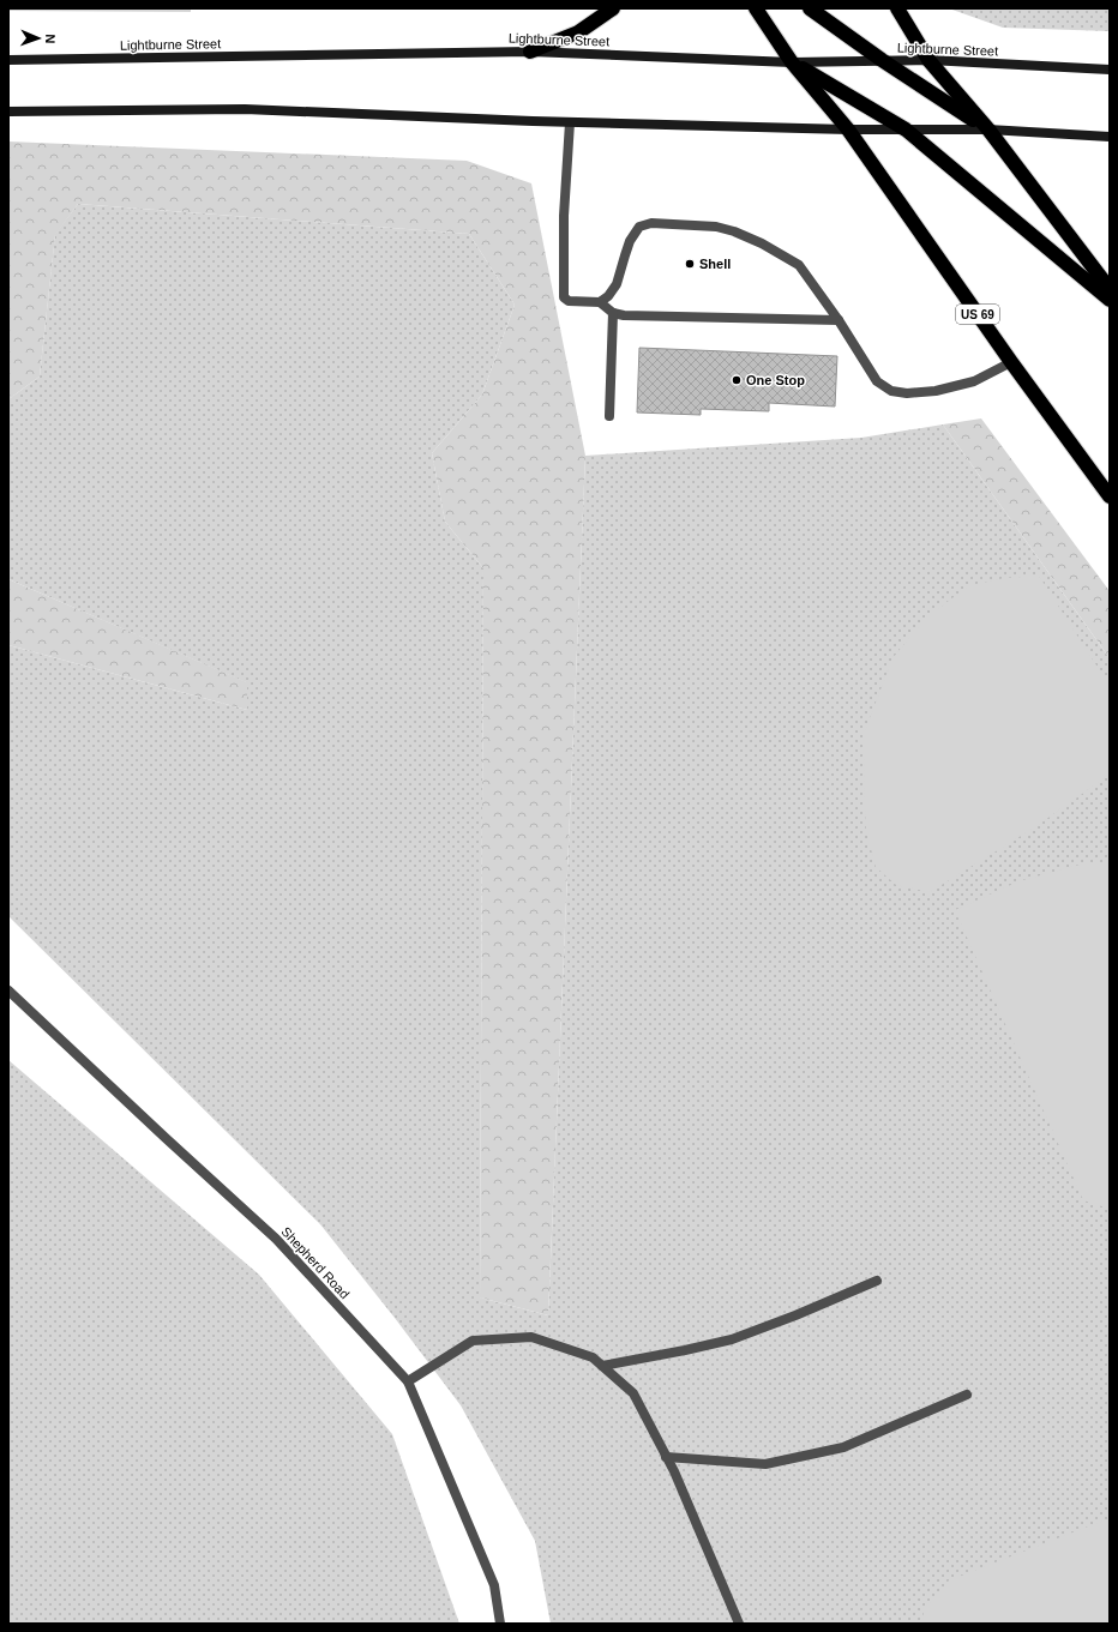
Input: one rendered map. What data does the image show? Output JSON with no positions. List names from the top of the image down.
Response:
{
  "streets": {
    "highway": ["US 69"],
    "main road": ["Lightburne Street"],
    "street": ["Shepherd Road"]
  },
  "crossings": [
    ["Lightburne Street", "US 69"]
  ],
  "places": ["Shell", "One Stop"],
  "north": "right"
}
